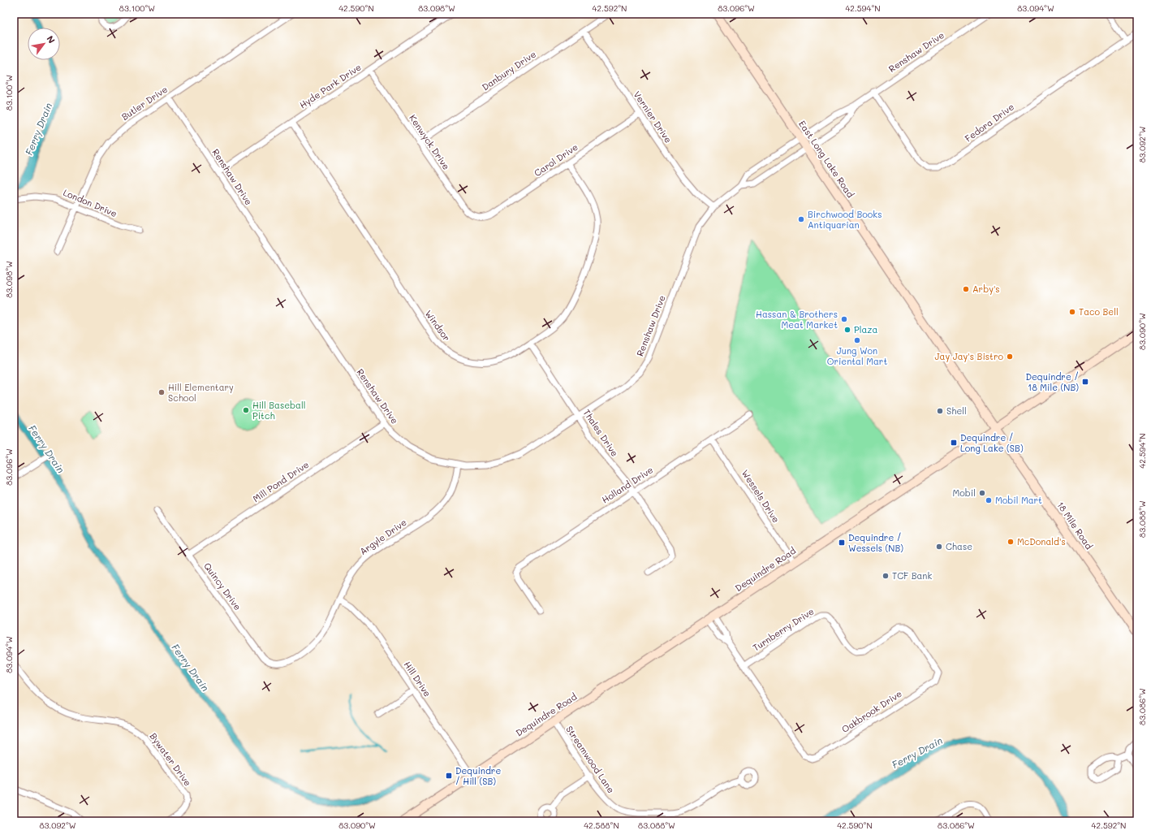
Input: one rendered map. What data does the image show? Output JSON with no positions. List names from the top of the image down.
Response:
{
  "streets": {
    "main road": ["East Long Lake Road", "18 Mile Road", "Dequindre Road"],
    "street": [
      "Renshaw Drive",
      "Danbury Drive",
      "Hyde Park Drive",
      "Butler Drive",
      "Vernier Drive",
      "Fedora Drive",
      "Kenwyck Drive",
      "Carol Drive",
      "London Drive",
      "Windsor",
      "Thales Drive",
      "Mill Pond Drive",
      "Holland Drive",
      "Wessels Drive",
      "Argyle Drive",
      "Quincy Drive",
      "Turnberry Drive",
      "Hill Drive",
      "Oakbrook Drive",
      "Bywater Drive",
      "Streamwood Lane"
    ]
  },
  "crossings": [
    ["Renshaw Drive", "Hyde Park Drive"],
    ["Renshaw Drive", "Butler Drive"],
    ["Renshaw Drive", "Vernier Drive"],
    ["Renshaw Drive", "Fedora Drive"],
    ["Renshaw Drive", "East Long Lake Road"],
    ["Renshaw Drive", "Thales Drive"],
    ["Renshaw Drive", "Mill Pond Drive"],
    ["Renshaw Drive", "Argyle Drive"],
    ["Danbury Drive", "Vernier Drive"],
    ["Danbury Drive", "Kenwyck Drive"],
    ["Hyde Park Drive", "Kenwyck Drive"],
    ["Hyde Park Drive", "Windsor"],
    ["Butler Drive", "London Drive"],
    ["Vernier Drive", "Carol Drive"],
    ["Kenwyck Drive", "Carol Drive"],
    ["East Long Lake Road", "18 Mile Road"],
    ["East Long Lake Road", "Dequindre Road"],
    ["Carol Drive", "Windsor"],
    ["Windsor", "Thales Drive"],
    ["Thales Drive", "Holland Drive"],
    ["Mill Pond Drive", "Quincy Drive"],
    ["Holland Drive", "Wessels Drive"],
    ["Wessels Drive", "Dequindre Road"],
    ["18 Mile Road", "Dequindre Road"],
    ["Argyle Drive", "Quincy Drive"],
    ["Argyle Drive", "Hill Drive"],
    ["Dequindre Road", "Hill Drive"],
    ["Dequindre Road", "Streamwood Lane"],
    ["Turnberry Drive", "Oakbrook Drive"]
  ],
  "water": ["Ferry Drain"],
  "places": {
    "other": [
      "Birchwood Books Antiquarian",
      "Arby's",
      "Taco Bell",
      "Hassan & Brothers Meat Market",
      "Plaza",
      "Jung Won Oriental Mart",
      "Jay Jay's Bistro",
      "Hill Elementary School",
      "Hill Baseball Pitch",
      "Shell",
      "Mobil",
      "Mobil Mart",
      "McDonald's",
      "Chase",
      "TCF Bank"
    ],
    "transit": [
      "Dequindre / 18 Mile (NB)",
      "Dequindre / Long Lake (SB)",
      "Dequindre / Wessels (NB)",
      "Dequindre / Hill (SB)"
    ]
  },
  "north": "top right",
  "coordinates": [
    "83.100°W",
    "42.590°N",
    "83.098°W",
    "42.592°N",
    "83.096°W",
    "42.594°N",
    "83.094°W",
    "83.092°W",
    "83.090°W",
    "83.088°W",
    "83.086°W",
    "42.588°N"
  ]
}
